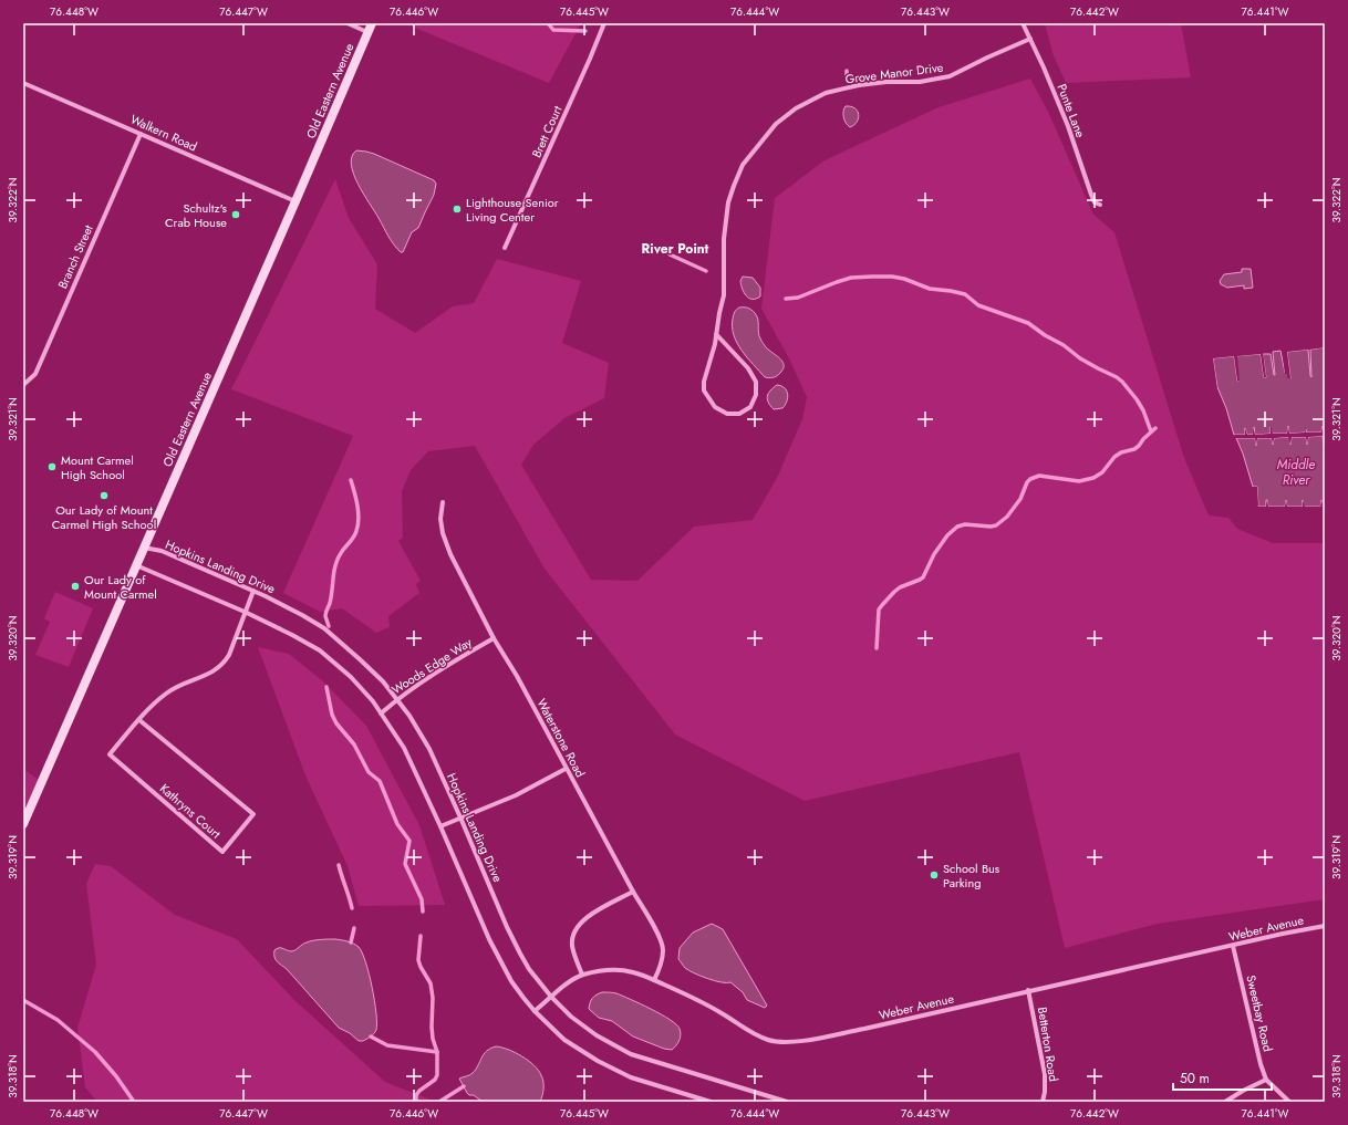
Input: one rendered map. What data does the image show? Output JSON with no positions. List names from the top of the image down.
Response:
{
  "streets": {
    "street": [
      "Grove Manor Drive",
      "Old Eastern Avenue",
      "Punte Lane",
      "Brett Court",
      "Walkern Road",
      "Branch Street",
      "Hopkins Landing Drive",
      "Woods Edge Way",
      "Waterstone Road",
      "Kathryns Court",
      "Weber Avenue",
      "Sweetbay Road",
      "Betterton Road"
    ]
  },
  "crossings": [
    ["Grove Manor Drive", "Punte Lane"],
    ["Old Eastern Avenue", "Walkern Road"],
    ["Old Eastern Avenue", "Hopkins Landing Drive"],
    ["Walkern Road", "Branch Street"],
    ["Hopkins Landing Drive", "Woods Edge Way"],
    ["Hopkins Landing Drive", "Kathryns Court"],
    ["Hopkins Landing Drive", "Weber Avenue"],
    ["Woods Edge Way", "Waterstone Road"],
    ["Waterstone Road", "Weber Avenue"],
    ["Weber Avenue", "Sweetbay Road"],
    ["Weber Avenue", "Betterton Road"]
  ],
  "districts": ["River Point"],
  "water": ["Middle River"],
  "places": [
    "Lighthouse Senior Living Center",
    "Schultz's Crab House",
    "Mount Carmel High School",
    "Our Lady of Mount Carmel High School",
    "Our Lady of Mount Carmel",
    "School Bus Parking"
  ],
  "scale_bar": "50 m",
  "coordinates": [
    "76.448°W",
    "76.447°W",
    "76.446°W",
    "76.445°W",
    "76.444°W",
    "76.443°W",
    "76.442°W",
    "76.441°W",
    "39.322°N",
    "39.321°N",
    "39.320°N",
    "39.319°N",
    "39.318°N"
  ]
}
